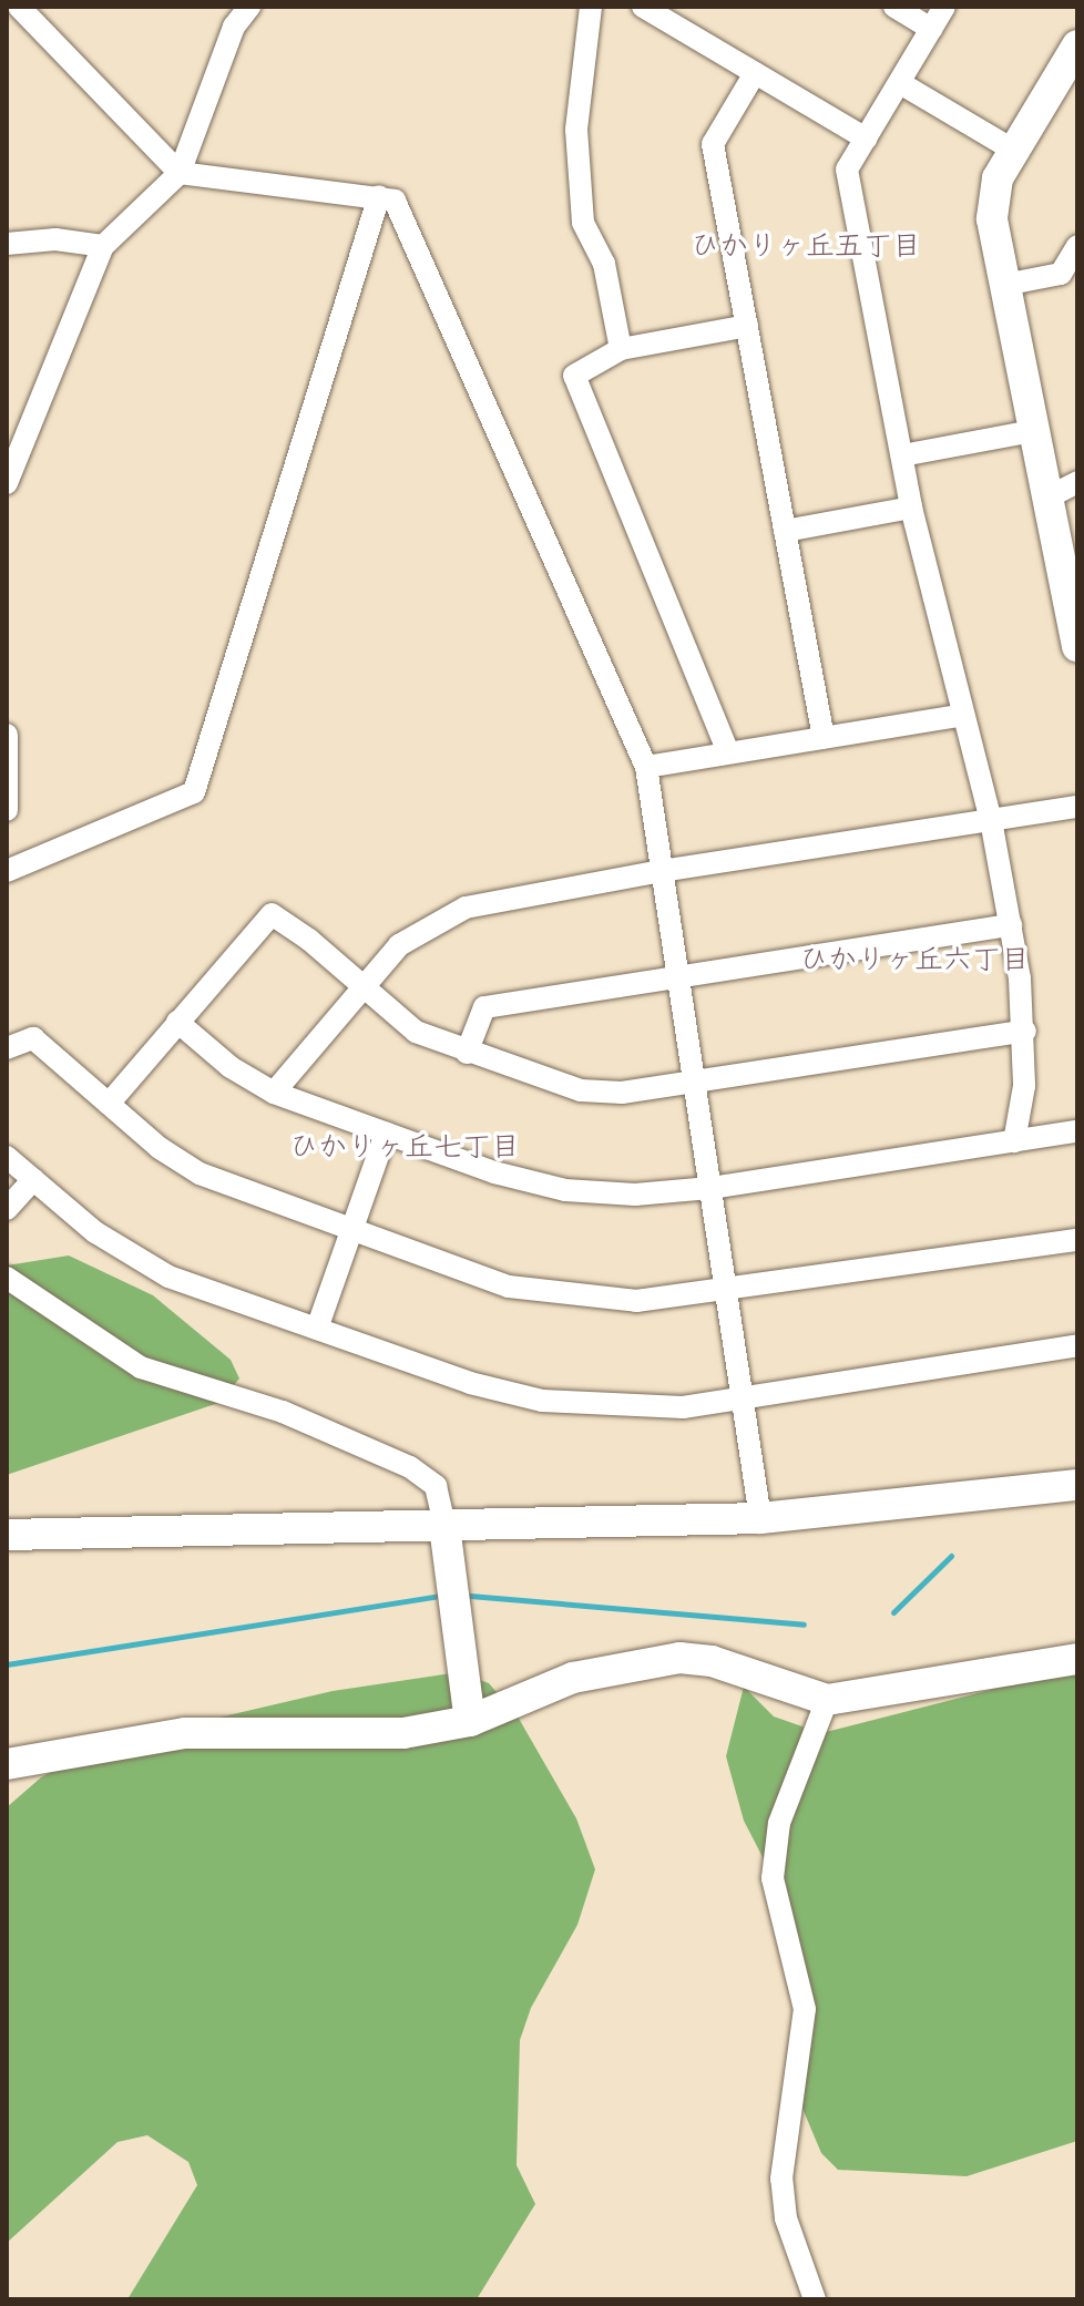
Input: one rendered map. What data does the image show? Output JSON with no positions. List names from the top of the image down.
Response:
{
  "districts": ["ひかりヶ丘五丁目", "ひかりヶ丘六丁目", "ひかりヶ丘七丁目"]
}
